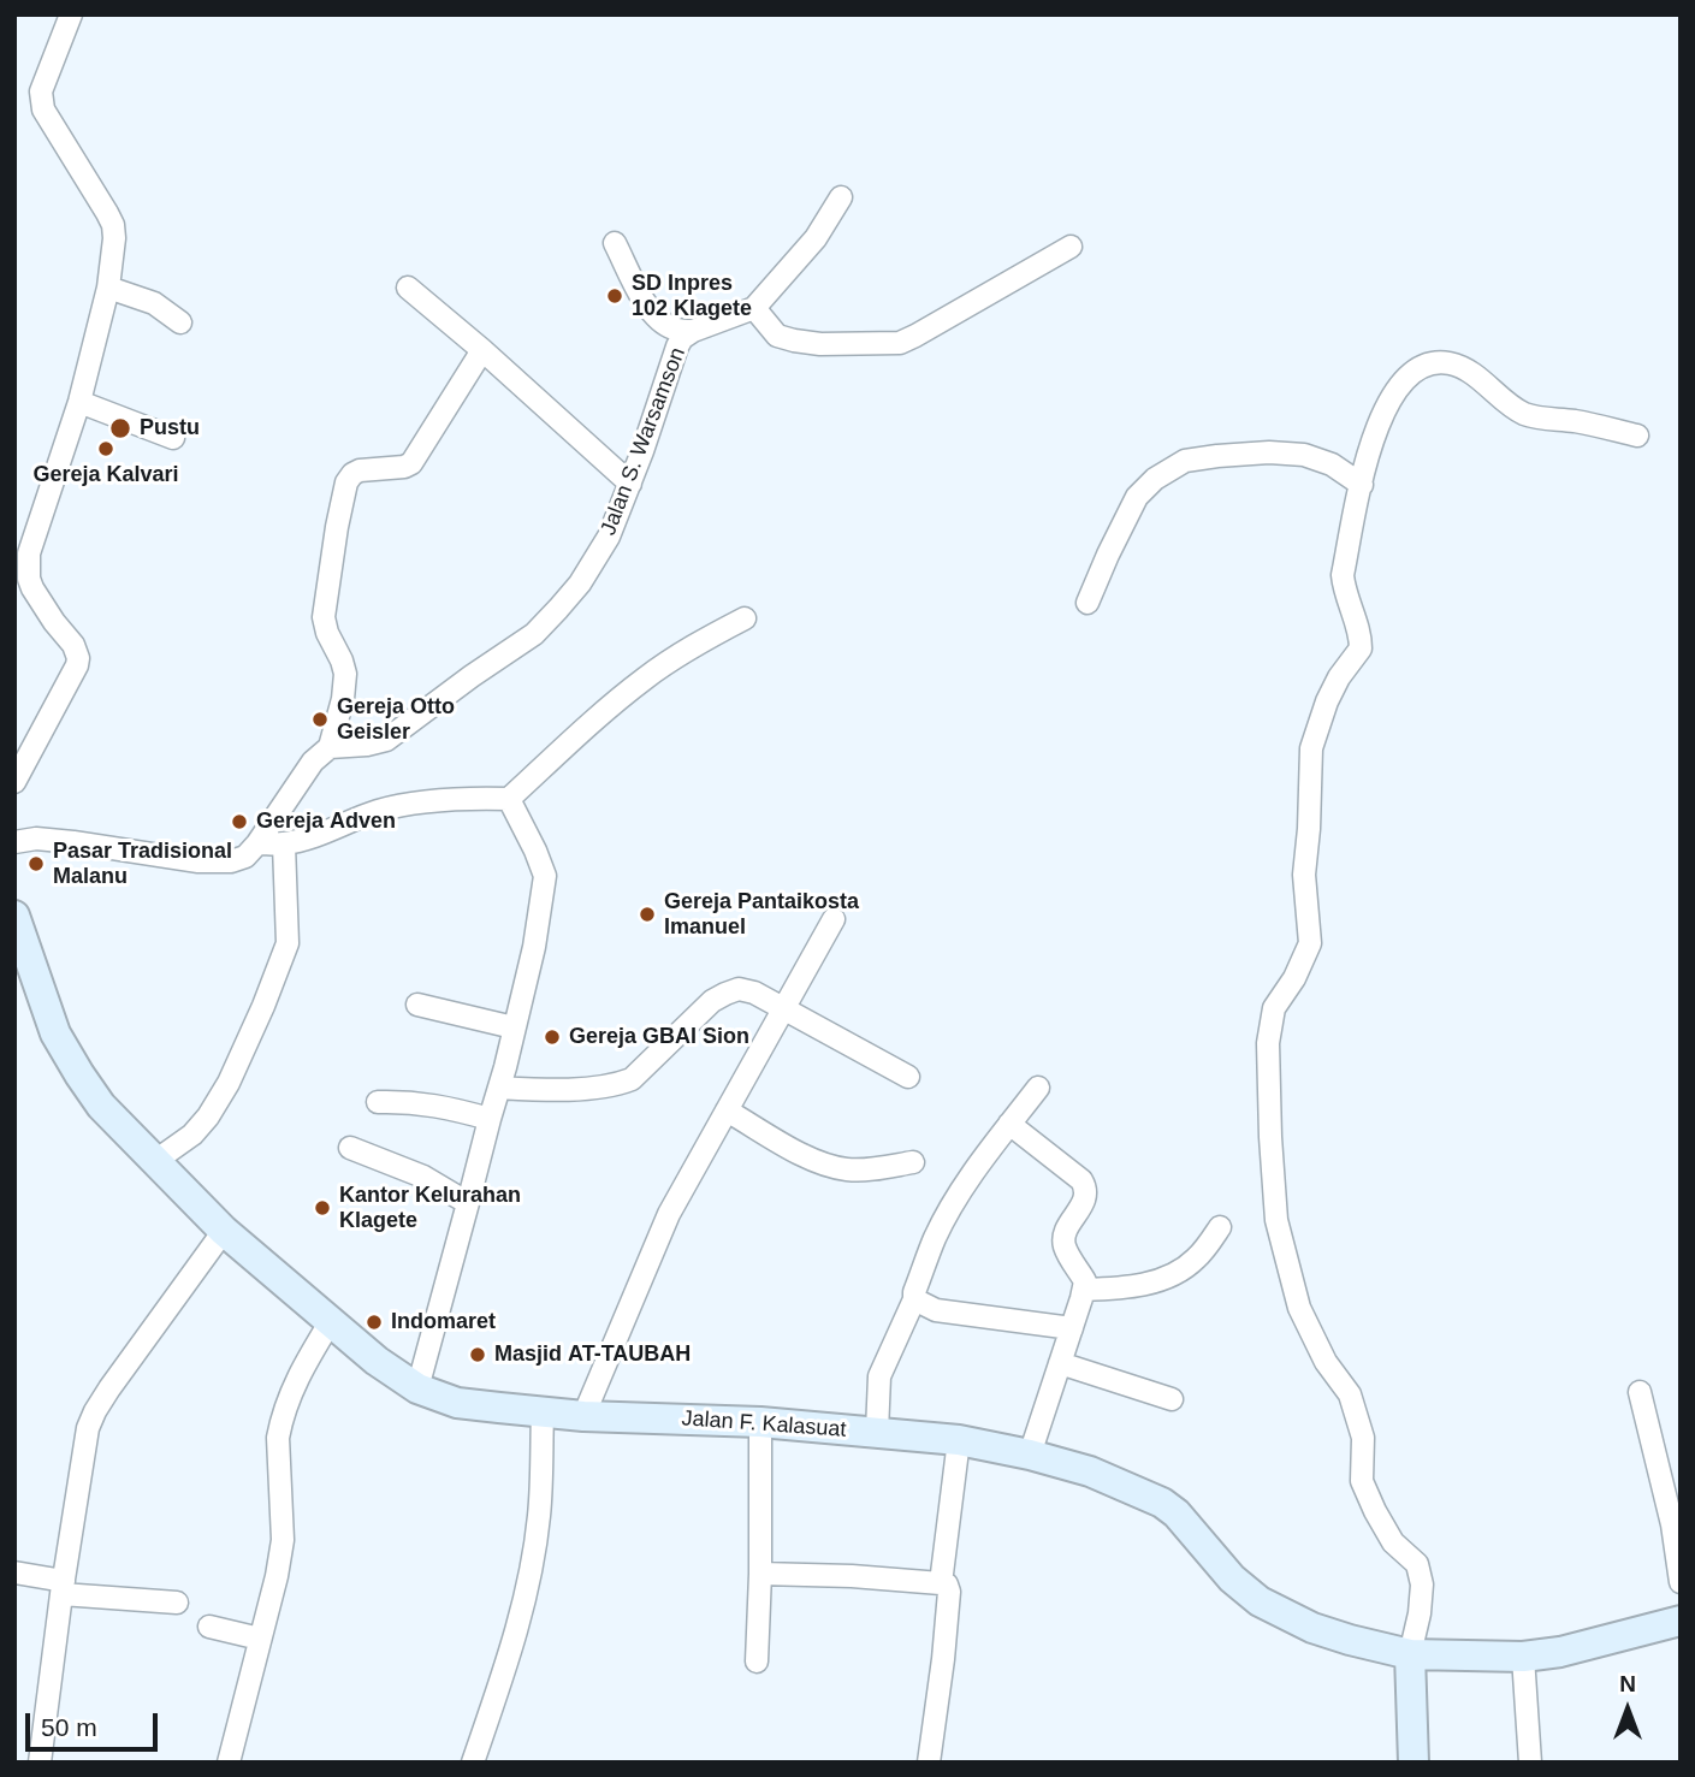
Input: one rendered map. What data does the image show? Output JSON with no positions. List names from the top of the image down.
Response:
{
  "streets": {
    "street": ["Jalan S. Warsamson", "Jalan F. Kalasuat"]
  },
  "places": [
    "SD Inpres 102 Klagete",
    "Pustu",
    "Gereja Kalvari",
    "Gereja Otto Geisler",
    "Gereja Adven",
    "Pasar Tradisional Malanu",
    "Gereja Pantaikosta Imanuel",
    "Gereja GBAI Sion",
    "Kantor Kelurahan Klagete",
    "Indomaret",
    "Masjid AT-TAUBAH"
  ],
  "scale_bar": "50 m",
  "north": "top"
}
